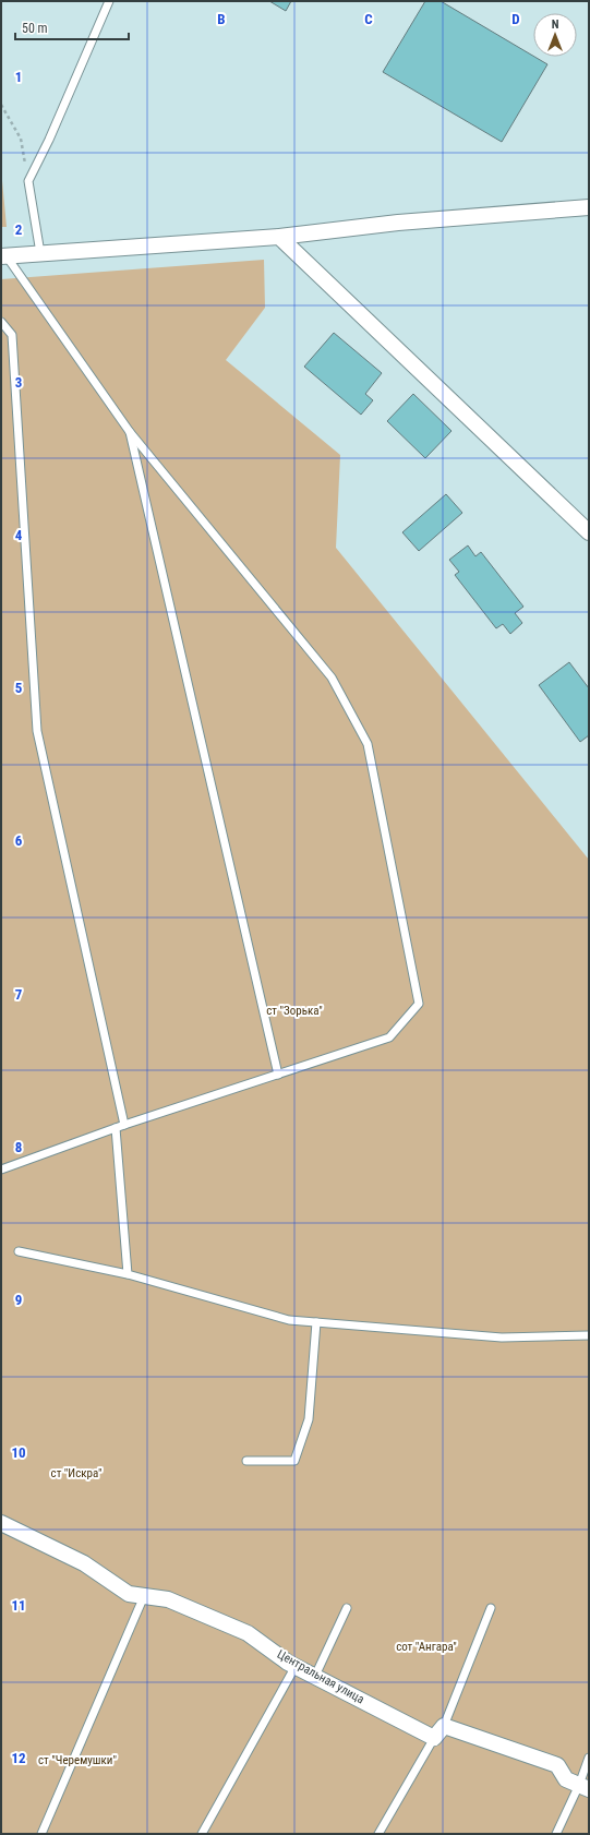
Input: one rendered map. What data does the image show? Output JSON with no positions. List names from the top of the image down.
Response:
{
  "streets": {
    "street": ["Центральная улица"]
  },
  "parks": [
    "ст \"Зорька\"",
    "ст \"Искра\"",
    "сот \"Ангара\"",
    "ст \"Черемушки\""
  ],
  "scale_bar": "50 m",
  "north": "top",
  "grid": {
    "columns": ["B", "C", "D"],
    "rows": [
      "1",
      "2",
      "3",
      "4",
      "5",
      "6",
      "7",
      "8",
      "9",
      "10",
      "11",
      "12"
    ]
  }
}
